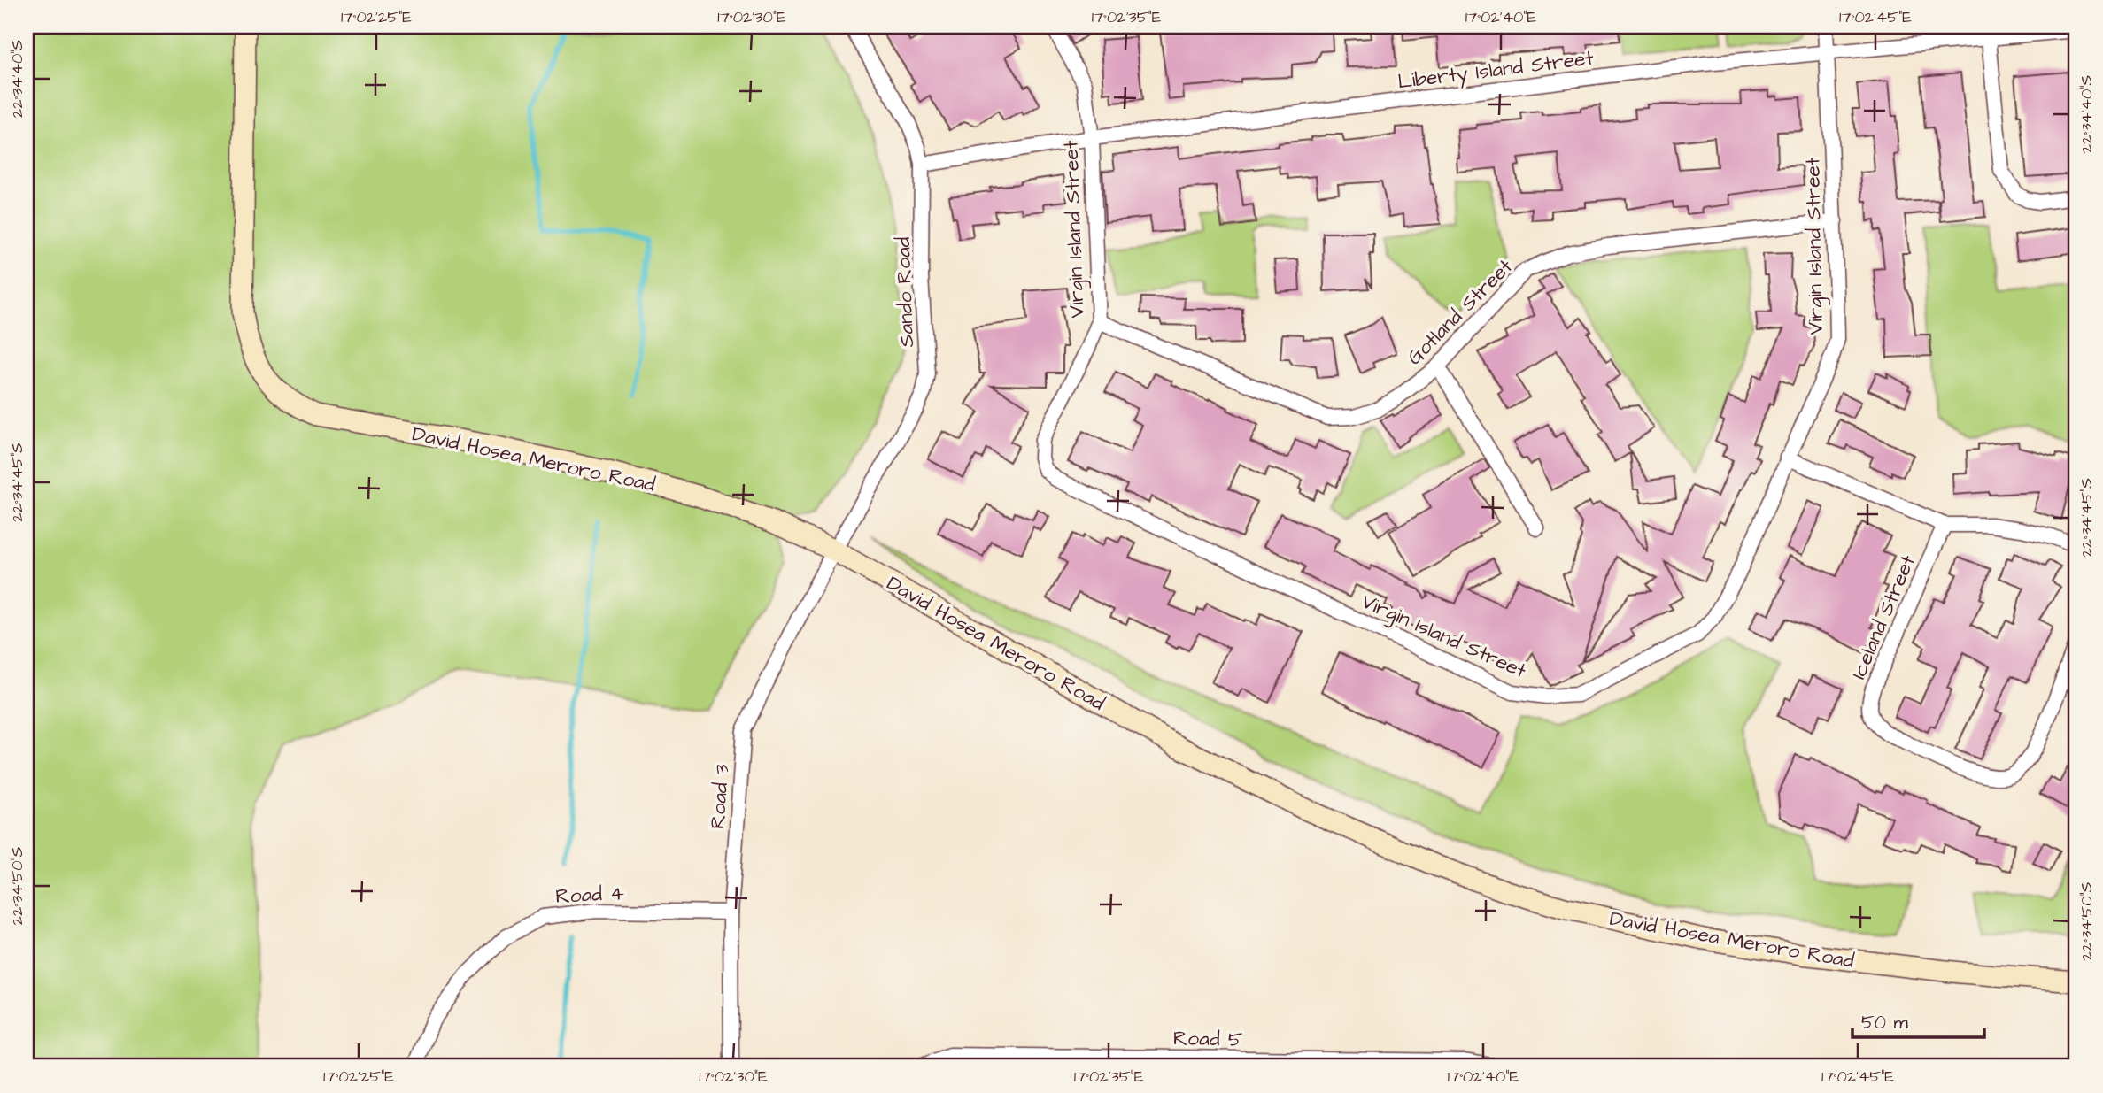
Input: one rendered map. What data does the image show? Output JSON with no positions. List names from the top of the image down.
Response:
{
  "streets": {
    "main road": ["David Hosea Meroro Road"],
    "street": [
      "Liberty Island Street",
      "Virgin Island Street",
      "Sando Road",
      "Gotland Street",
      "Iceland Street",
      "Road 3",
      "Road 4",
      "Road 5"
    ]
  },
  "crossings": [
    ["Liberty Island Street", "Virgin Island Street"],
    ["Liberty Island Street", "Sando Road"],
    ["Virgin Island Street", "Gotland Street"],
    ["Sando Road", "David Hosea Meroro Road"],
    ["Sando Road", "Road 3"],
    ["David Hosea Meroro Road", "Road 3"],
    ["Road 3", "Road 4"]
  ],
  "scale_bar": "50 m",
  "coordinates": [
    "17°02'25\"E",
    "17°02'30\"E",
    "17°02'35\"E",
    "17°02'40\"E",
    "17°02'45\"E",
    "22°34'40\"S",
    "22°34'45\"S",
    "22°34'50\"S"
  ]
}
